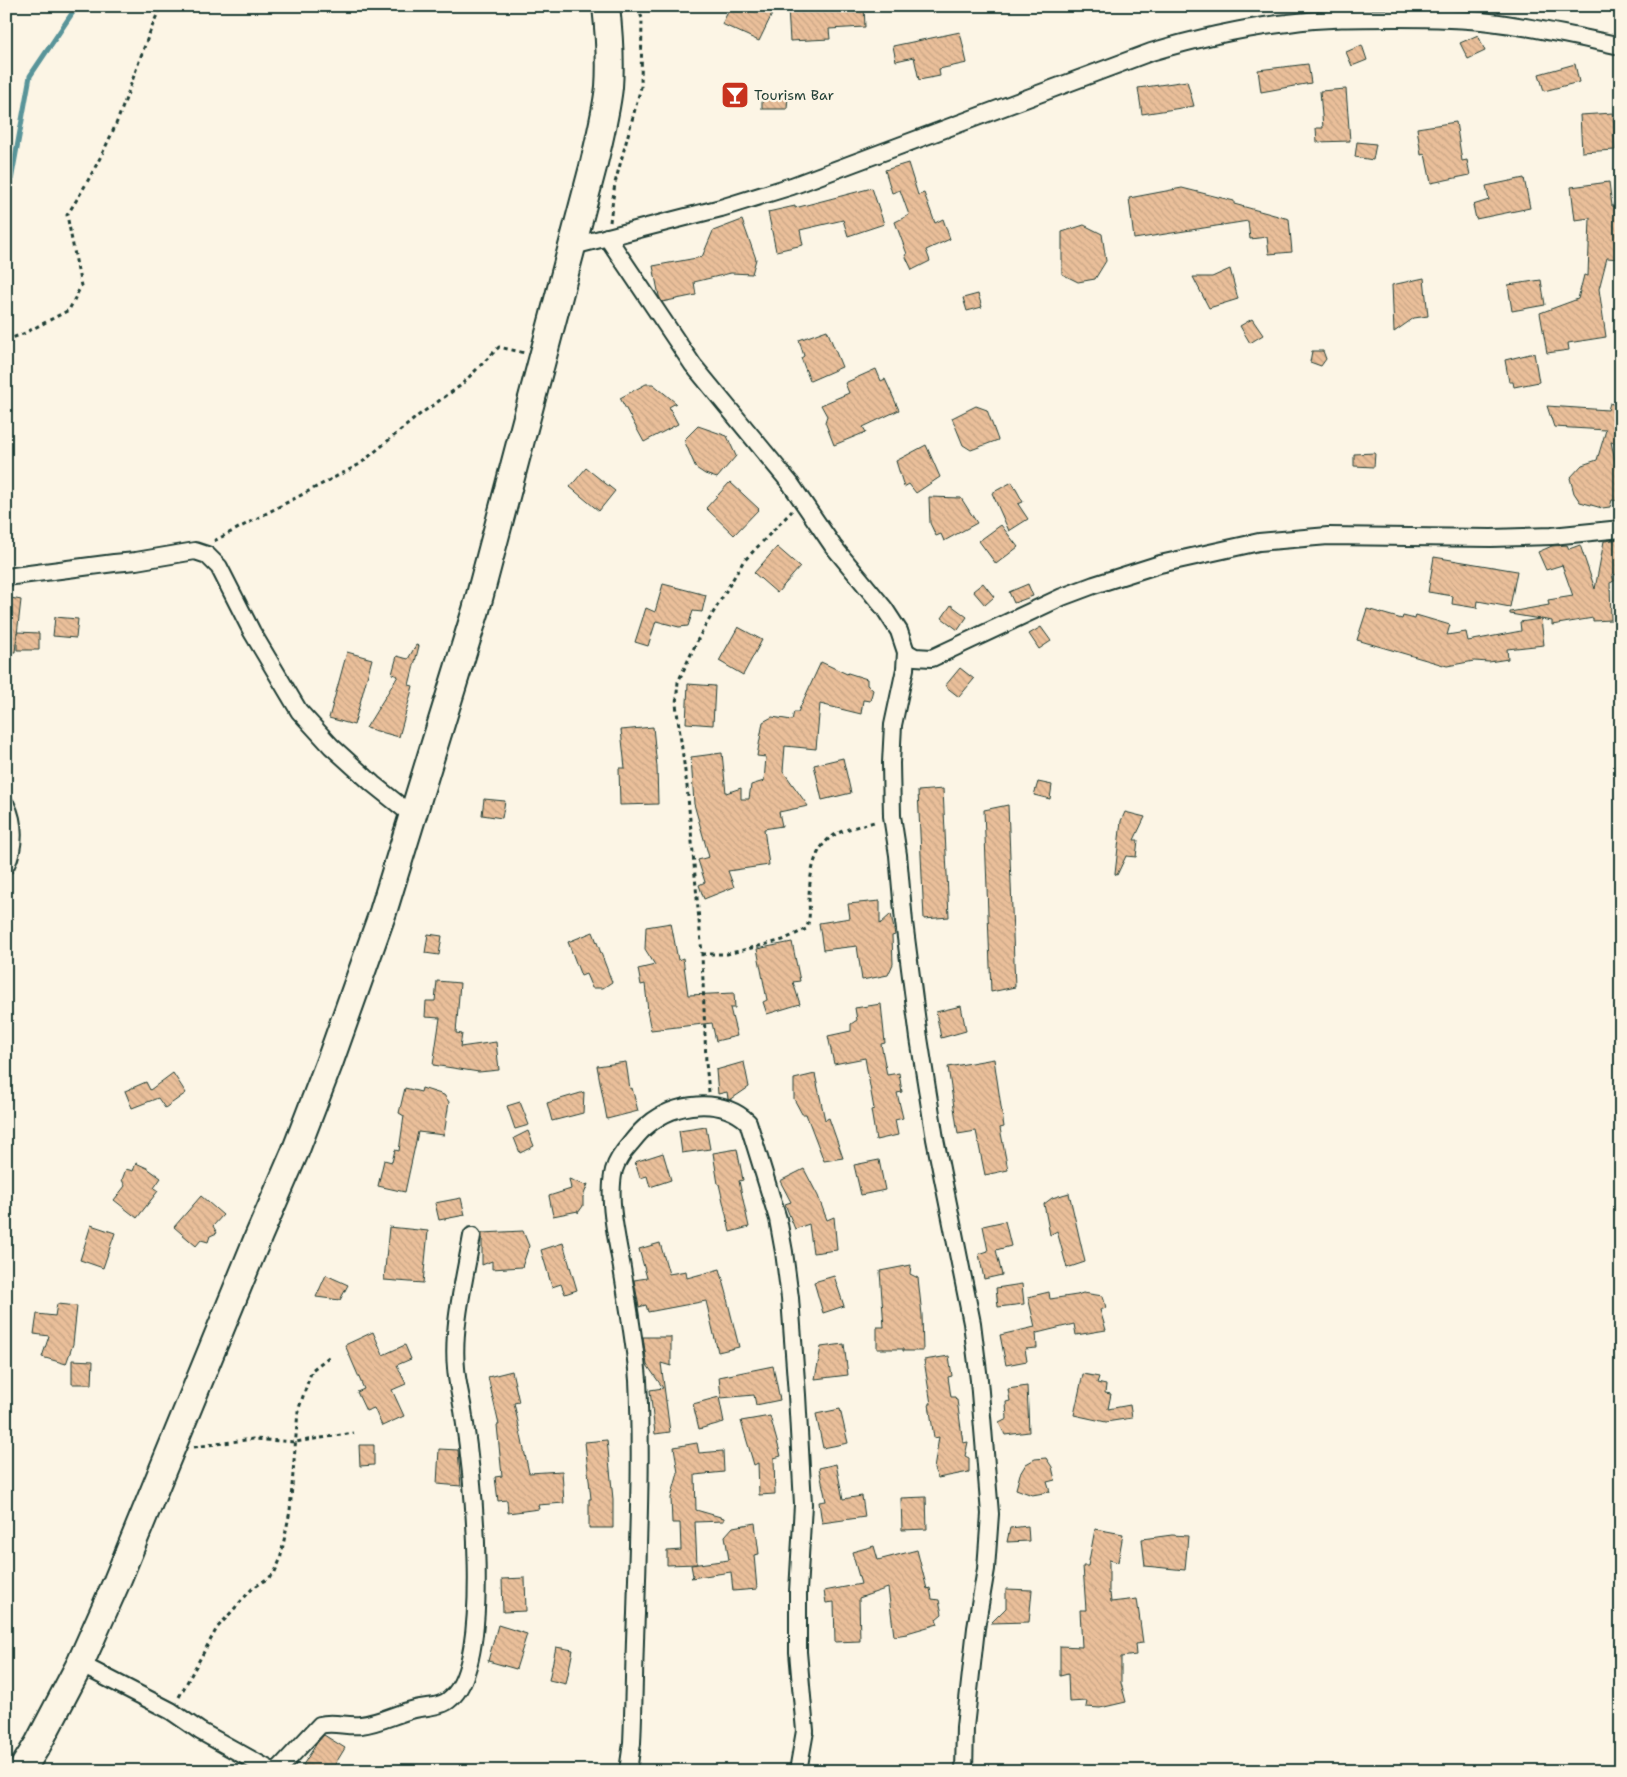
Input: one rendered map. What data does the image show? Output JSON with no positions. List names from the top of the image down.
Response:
{
  "places": {
    "bar": ["Tourism Bar"]
  }
}
